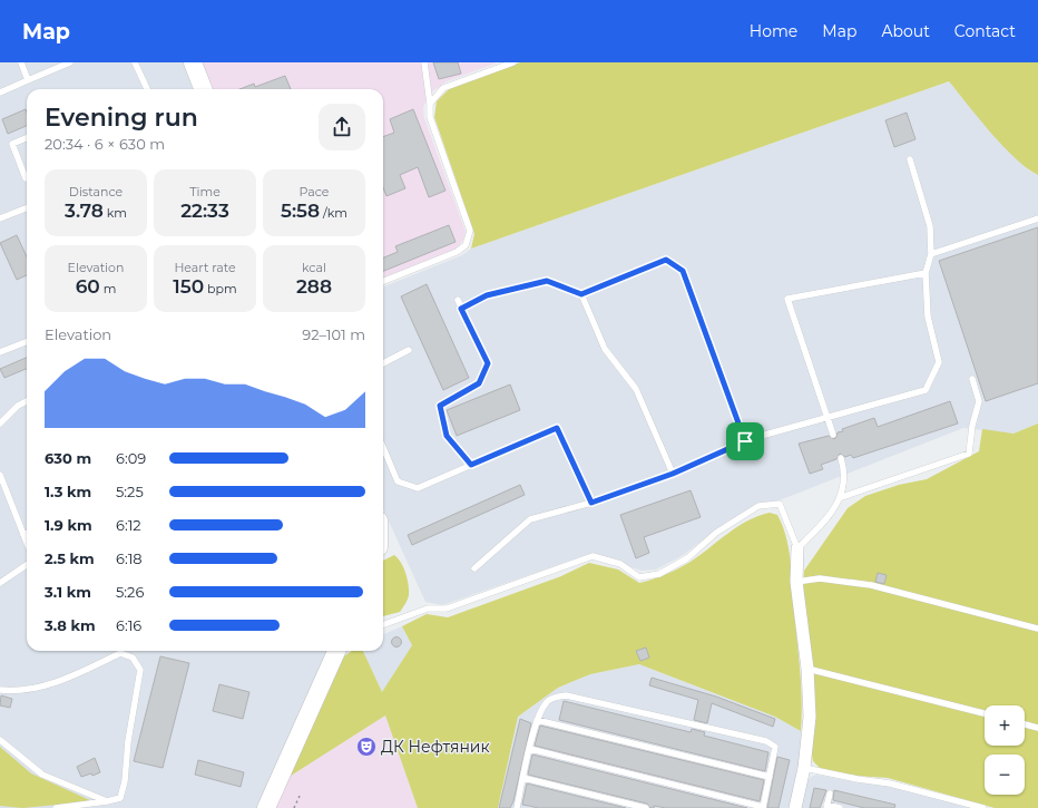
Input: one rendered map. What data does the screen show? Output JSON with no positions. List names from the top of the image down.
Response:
{
  "places": {
    "theatre": ["ДК Нефтяник"]
  },
  "page": {
    "header": "Map",
    "nav": [
      "Home",
      "Map",
      "About",
      "Contact"
    ],
    "heading": ["Evening run", "20:34 · 6 × 630 m"],
    "stats": [
      ["Distance", "3.78 km"],
      ["Time", "22:33"],
      ["Pace", "5:58 /km"],
      ["Elevation", "60 m"],
      ["Heart rate", "150 bpm"],
      ["kcal", "288"]
    ],
    "chart": ["Elevation", "92–101 m"],
    "list": [
      {
        "name": "630 m",
        "note": "6:09"
      },
      {
        "name": "1.3 km",
        "note": "5:25"
      },
      {
        "name": "1.9 km",
        "note": "6:12"
      },
      {
        "name": "2.5 km",
        "note": "6:18"
      },
      {
        "name": "3.1 km",
        "note": "5:26"
      },
      {
        "name": "3.8 km",
        "note": "6:16"
      }
    ],
    "map_buttons": ["+", "−"]
  }
}
